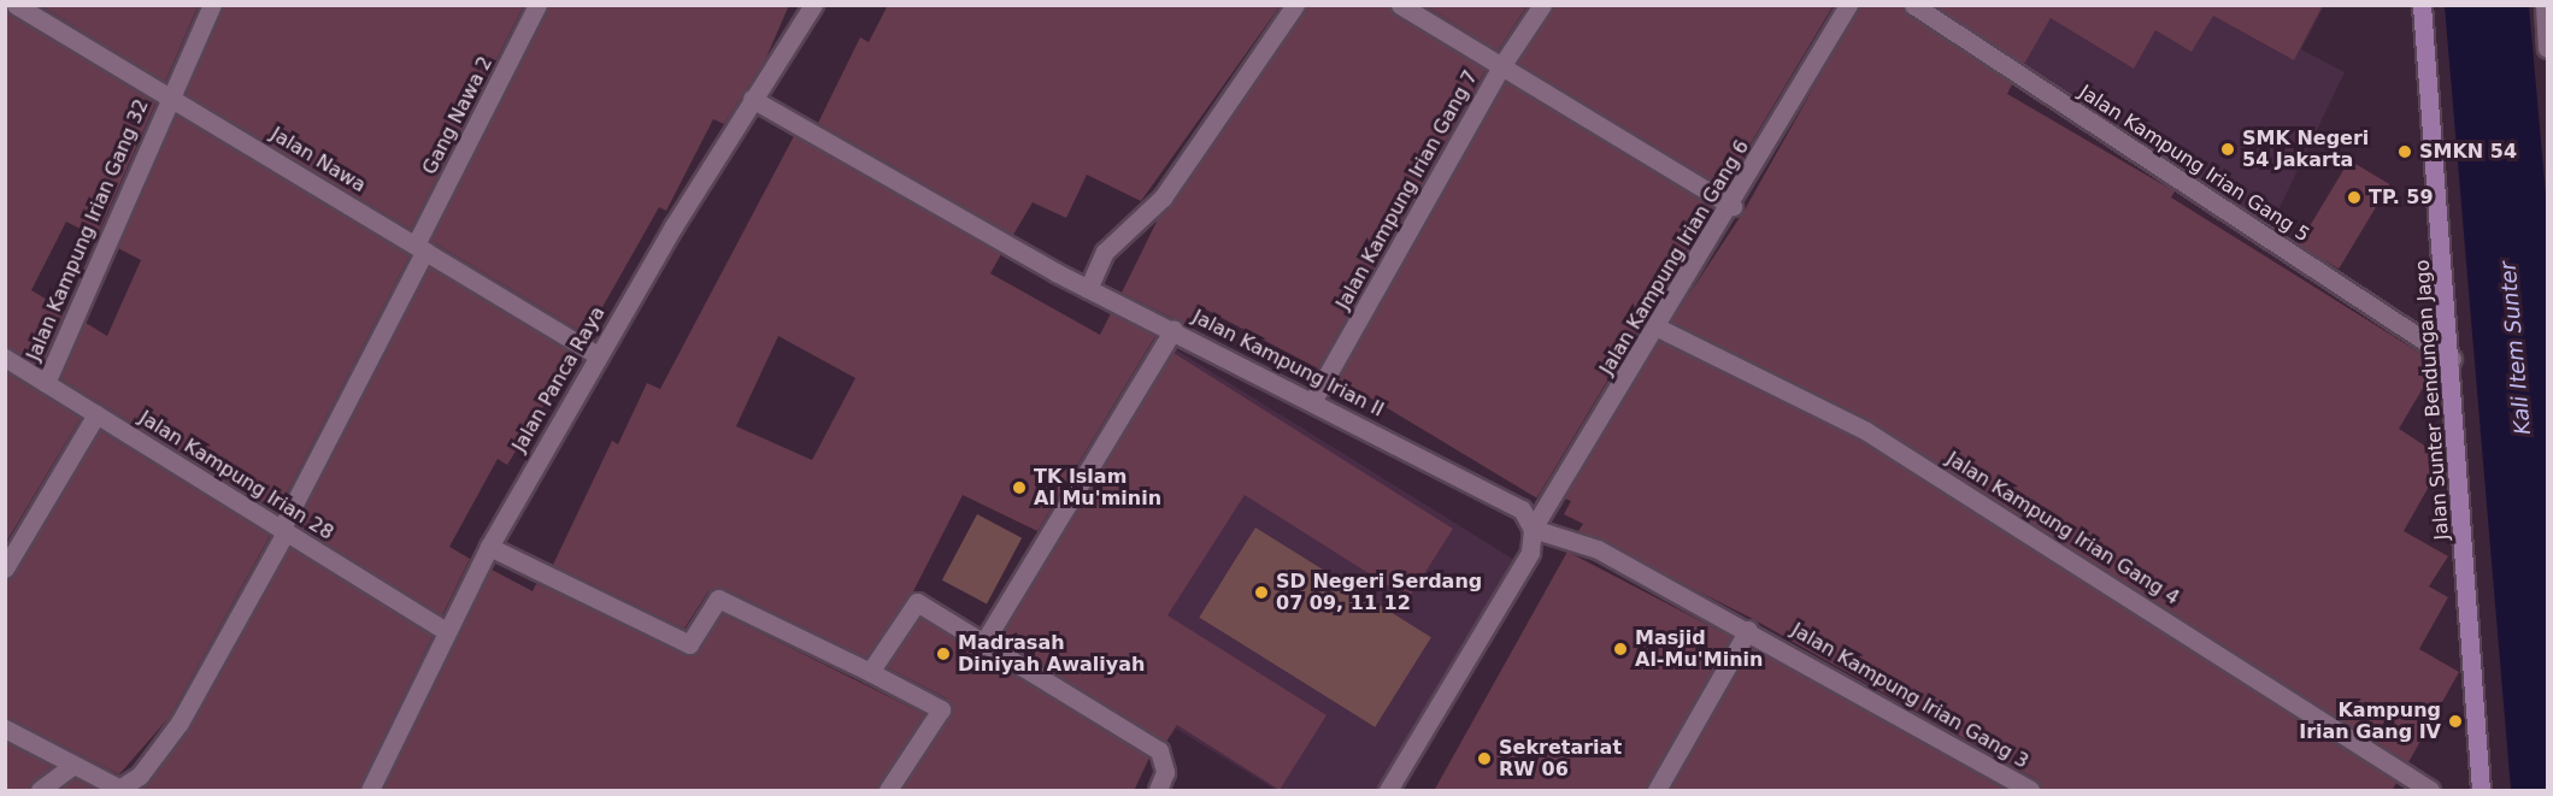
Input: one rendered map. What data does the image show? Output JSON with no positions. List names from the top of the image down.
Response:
{
  "streets": {
    "street": [
      "Gang Nawa 2",
      "Jalan Nawa",
      "Jalan Kampung Irian Gang 5",
      "Jalan Kampung Irian Gang 7",
      "Jalan Kampung Irian Gang 32",
      "Jalan Kampung Irian Gang 6",
      "Jalan Kampung Irian II",
      "Jalan Panca Raya",
      "Jalan Sunter Bendungan Jago",
      "Jalan Kampung Irian 28",
      "Jalan Kampung Irian Gang 4",
      "Jalan Kampung Irian Gang 3"
    ]
  },
  "crossings": [
    ["Gang Nawa 2", "Jalan Nawa"],
    ["Gang Nawa 2", "Jalan Kampung Irian 28"],
    ["Jalan Nawa", "Jalan Kampung Irian Gang 32"],
    ["Jalan Nawa", "Jalan Panca Raya"],
    ["Jalan Kampung Irian Gang 5", "Jalan Sunter Bendungan Jago"],
    ["Jalan Kampung Irian Gang 7", "Jalan Kampung Irian II"],
    ["Jalan Kampung Irian Gang 32", "Jalan Kampung Irian 28"],
    ["Jalan Kampung Irian Gang 6", "Jalan Kampung Irian II"],
    ["Jalan Kampung Irian Gang 6", "Jalan Kampung Irian Gang 4"],
    ["Jalan Kampung Irian Gang 6", "Jalan Kampung Irian Gang 3"],
    ["Jalan Kampung Irian II", "Jalan Panca Raya"],
    ["Jalan Kampung Irian II", "Jalan Kampung Irian Gang 3"],
    ["Jalan Panca Raya", "Jalan Kampung Irian 28"]
  ],
  "water": ["Kali Item Sunter"],
  "places": [
    "SMK Negeri 54 Jakarta",
    "SMKN 54",
    "TP. 59",
    "TK Islam Al Mu'minin",
    "SD Negeri Serdang 07 09, 11 12",
    "Masjid Al-Mu'Minin",
    "Madrasah Diniyah Awaliyah",
    "Kampung Irian Gang IV",
    "Sekretariat RW 06"
  ]
}
